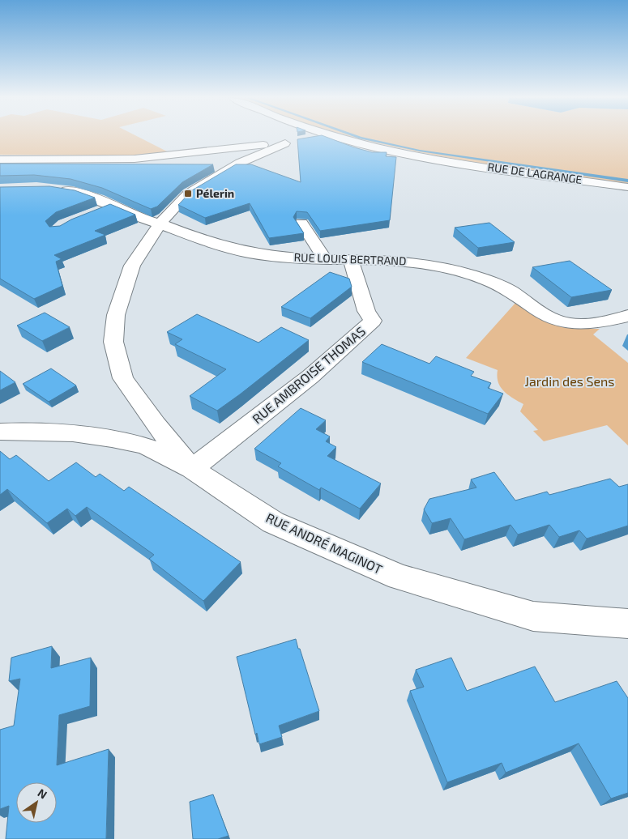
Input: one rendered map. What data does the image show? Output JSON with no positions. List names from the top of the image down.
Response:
{
  "streets": {
    "street": [
      "RUE DE LAGRANGE",
      "RUE LOUIS BERTRAND",
      "RUE AMBROISE THOMAS",
      "RUE ANDRÉ MAGINOT"
    ]
  },
  "crossings": [
    ["RUE LOUIS BERTRAND", "RUE AMBROISE THOMAS"],
    ["RUE LOUIS BERTRAND", "RUE ANDRÉ MAGINOT"],
    ["RUE AMBROISE THOMAS", "RUE ANDRÉ MAGINOT"]
  ],
  "parks": ["Jardin des Sens"],
  "places": {
    "transit": ["Pélerin"]
  },
  "north": "top right"
}
